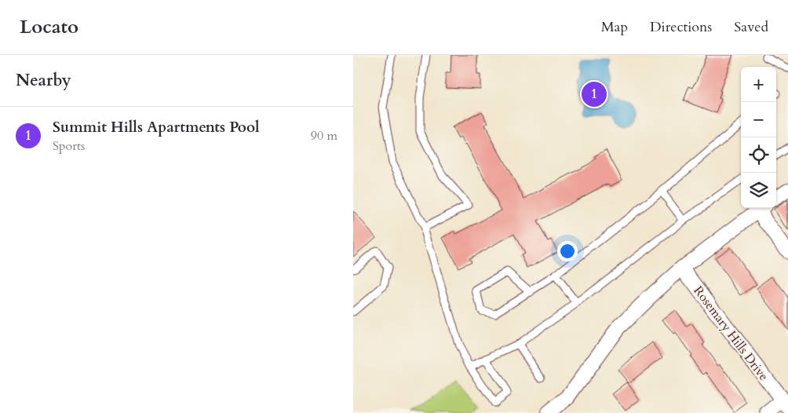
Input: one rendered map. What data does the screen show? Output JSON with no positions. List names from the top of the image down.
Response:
{
  "streets": {
    "street": ["Rosemary Hills Drive"]
  },
  "page": {
    "header": "Locato",
    "nav": ["Map", "Directions", "Saved"],
    "heading": "Nearby",
    "map_buttons": ["+", "−"],
    "pins": "1",
    "list": [
      {
        "mark": "1",
        "name": "Summit Hills Apartments Pool",
        "note": "Sports",
        "value": "90 m"
      }
    ]
  }
}
